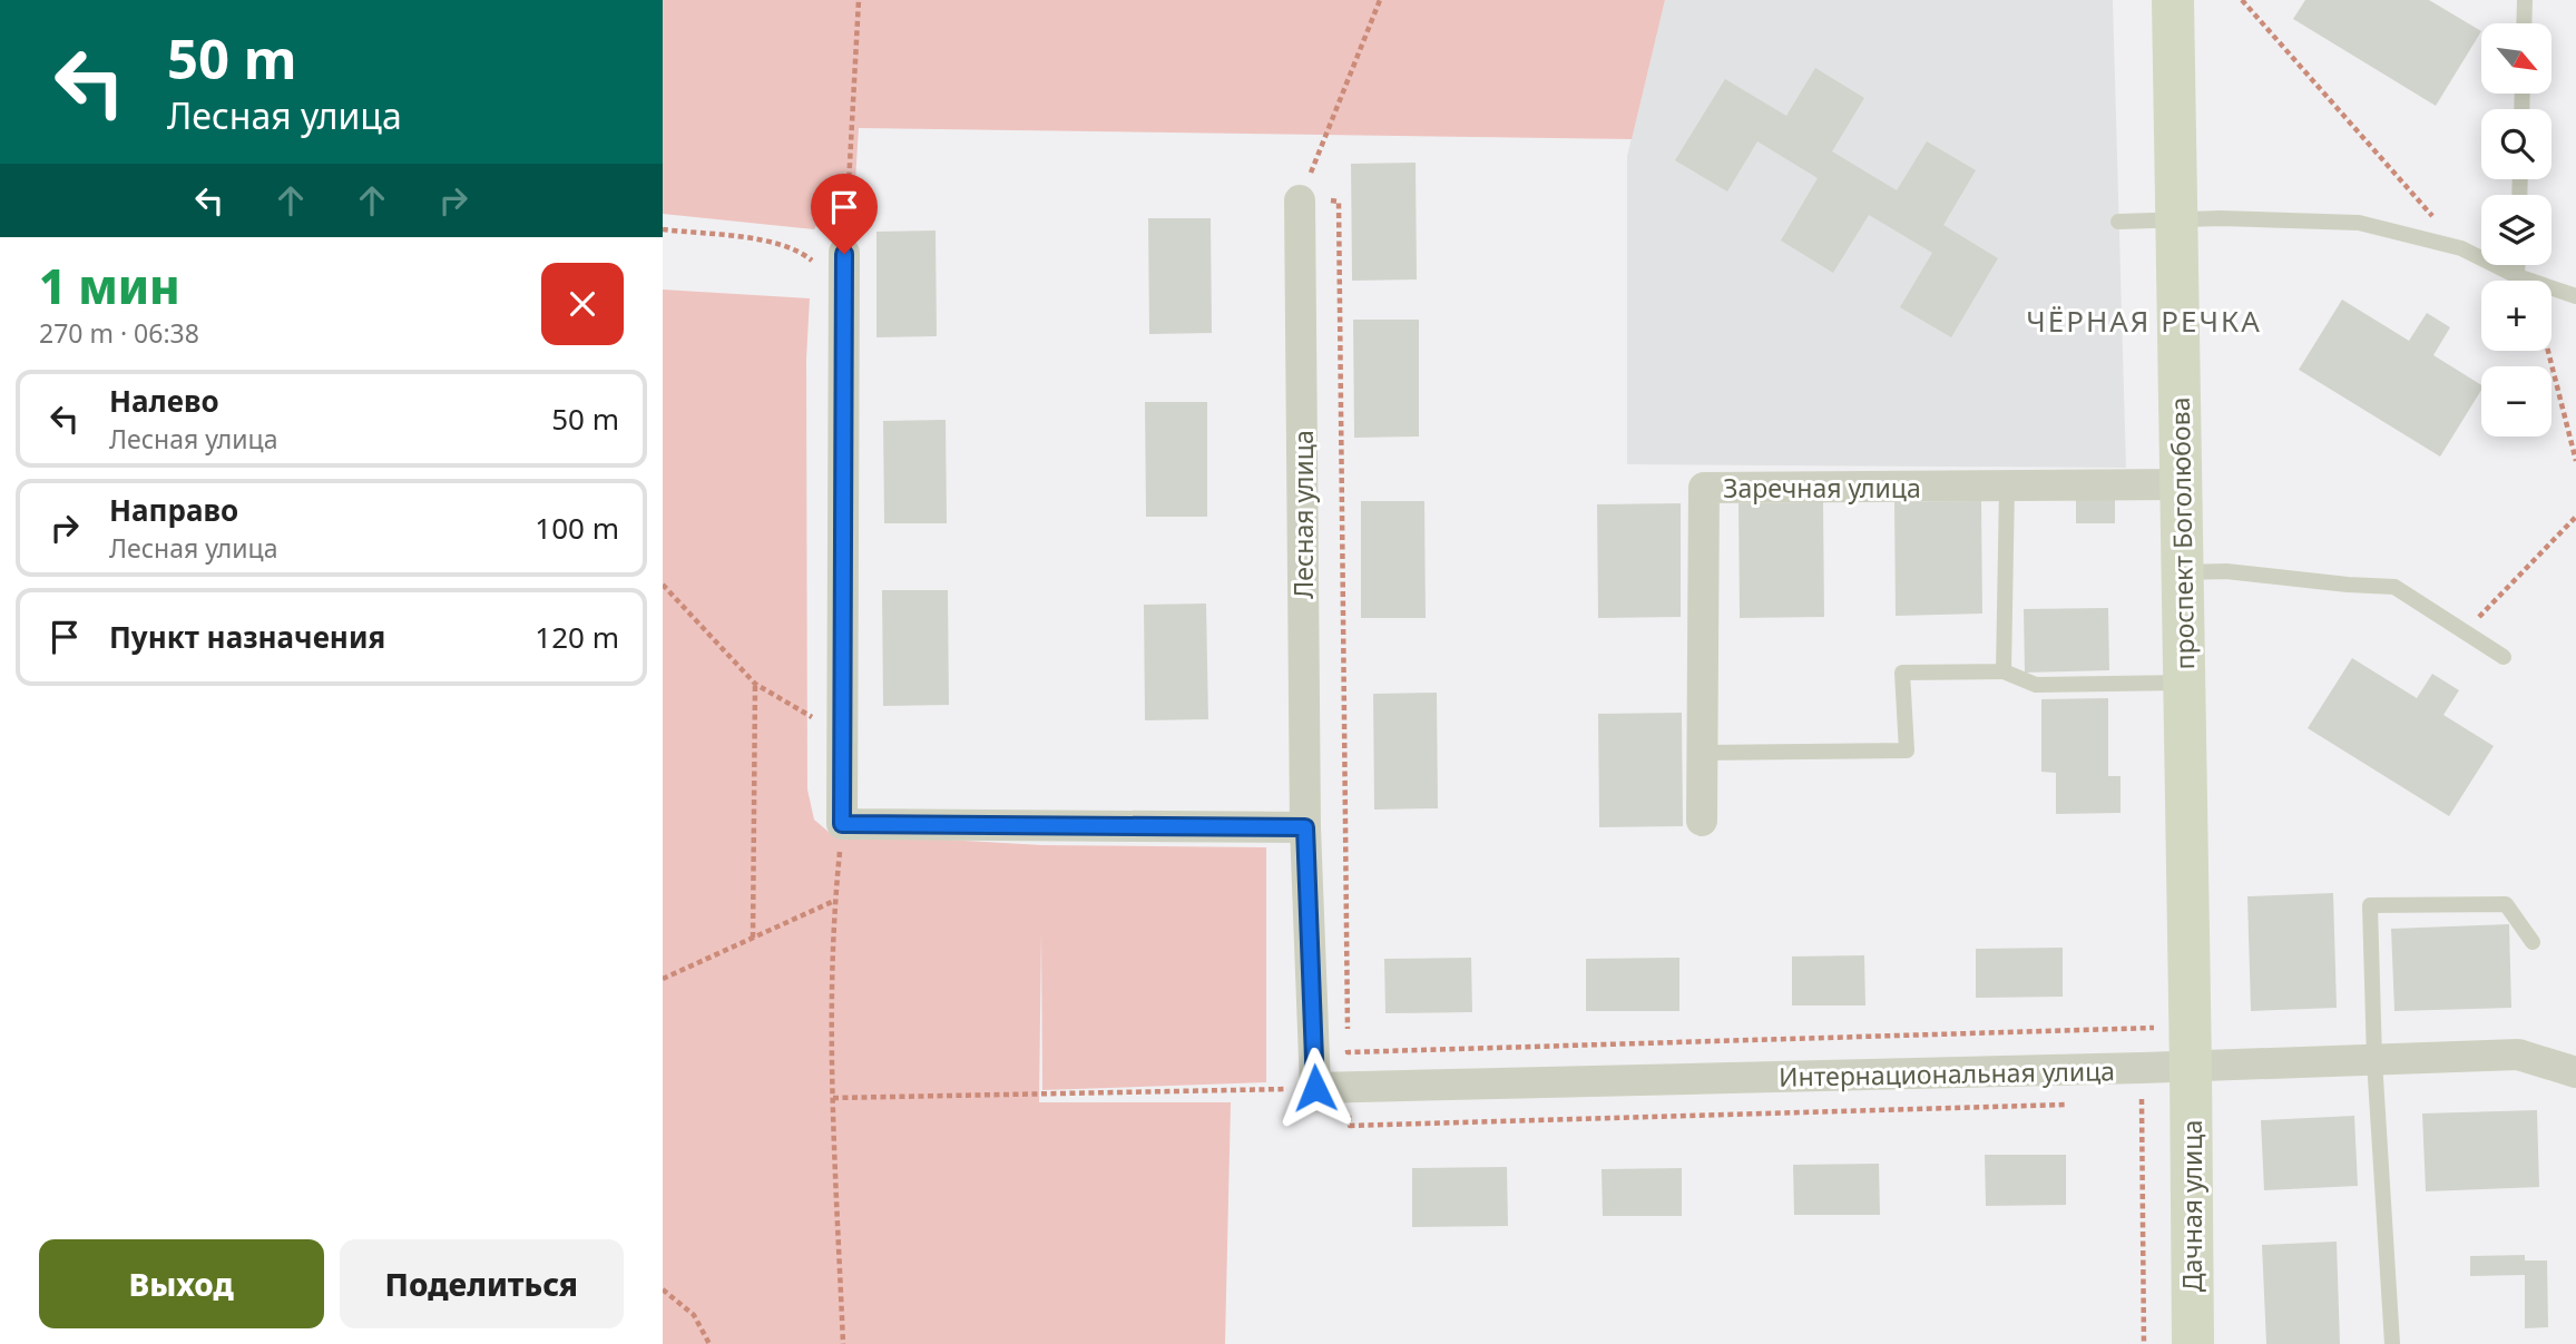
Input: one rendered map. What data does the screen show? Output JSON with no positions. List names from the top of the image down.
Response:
{
  "streets": {
    "main road": ["проспект Боголюбова", "Дачная улица"],
    "street": ["Заречная улица", "Лесная улица", "Интернациональная улица"]
  },
  "crossings": [
    ["Заречная улица", "проспект Боголюбова"],
    ["Лесная улица", "Интернациональная улица"],
    ["проспект Боголюбова", "Интернациональная улица"],
    ["проспект Боголюбова", "Дачная улица"],
    ["Интернациональная улица", "Дачная улица"]
  ],
  "districts": ["ЧЁРНАЯ РЕЧКА"],
  "north": "bottom right",
  "page": {
    "turn": ["50 m", "Лесная улица"],
    "map_buttons": ["+", "−"],
    "heading": ["1 мин", "270 m · 06:38"],
    "list": [
      {
        "name": "Налево",
        "note": "Лесная улица",
        "value": "50 m"
      },
      {
        "name": "Направо",
        "note": "Лесная улица",
        "value": "100 m"
      },
      {
        "name": "Пункт назначения",
        "value": "120 m"
      }
    ],
    "buttons": ["Выход", "Поделиться"]
  }
}
